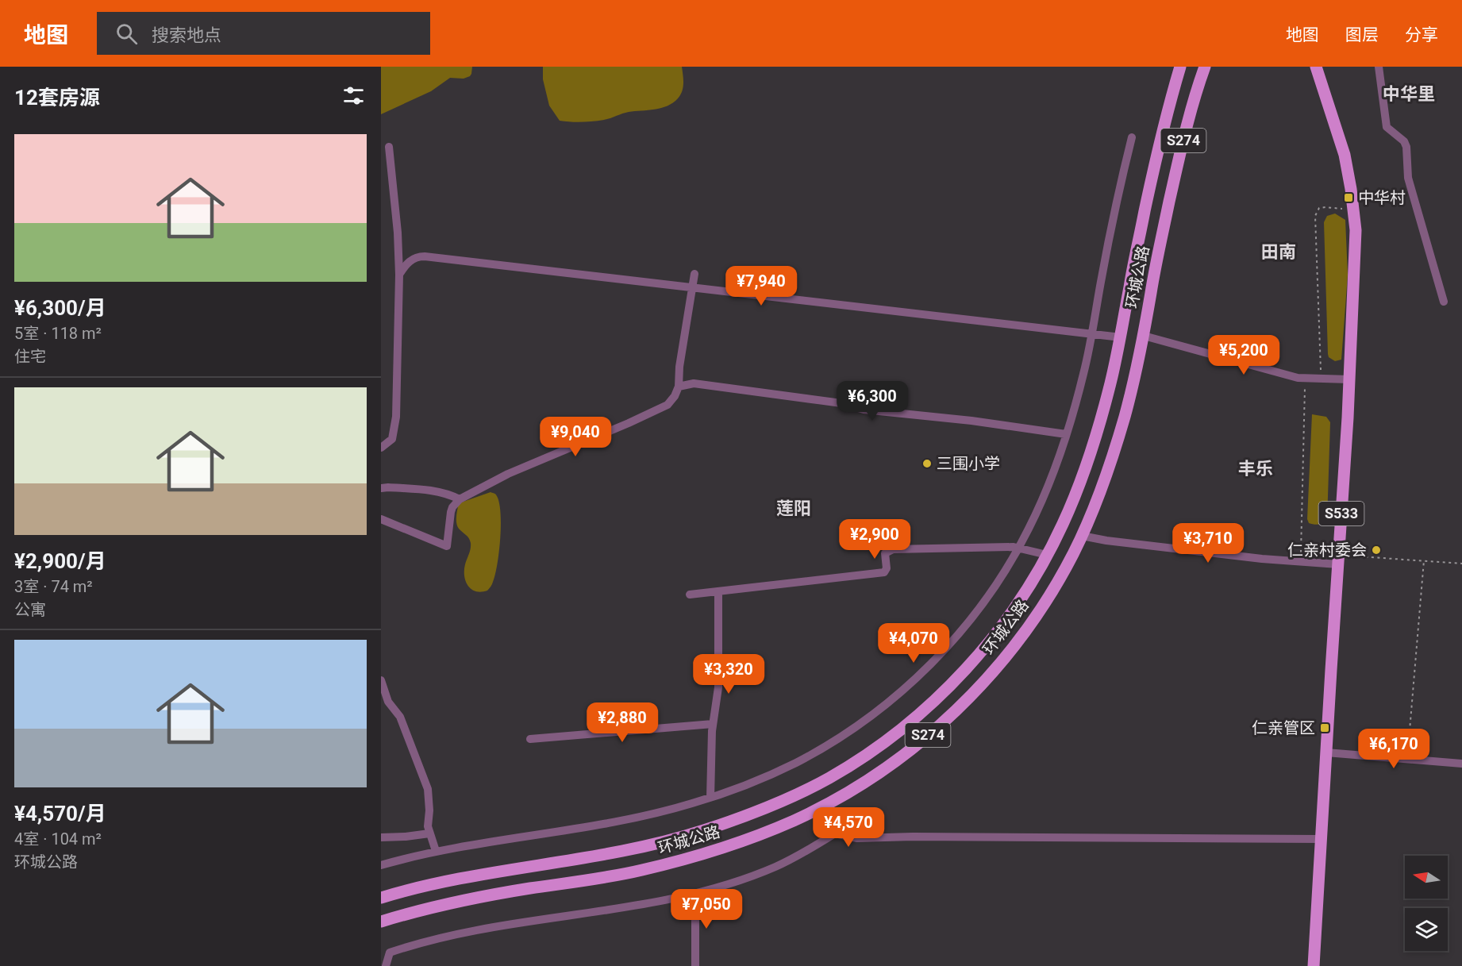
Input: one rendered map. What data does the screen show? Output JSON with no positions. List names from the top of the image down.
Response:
{
  "streets": {
    "main road": ["S274", "环城公路", "S533"]
  },
  "districts": [
    "中华里",
    "田南",
    "丰乐",
    "莲阳"
  ],
  "places": {
    "transit": ["中华村", "仁亲管区"],
    "other": ["三围小学", "仁亲村委会"]
  },
  "north": "left",
  "page": {
    "header": "地图",
    "search": "搜索地点",
    "nav": ["地图", "图层", "分享"],
    "heading": "12套房源",
    "list": [
      {
        "name": "¥6,300/月",
        "note": "5室 · 118 m² · 住宅"
      },
      {
        "name": "¥2,900/月",
        "note": "3室 · 74 m² · 公寓"
      },
      {
        "name": "¥4,570/月",
        "note": "4室 · 104 m² · 环城公路"
      }
    ],
    "price": [
      "¥7,940",
      "¥5,200",
      "¥6,300",
      "¥9,040",
      "¥2,900",
      "¥3,710",
      "¥4,070",
      "¥3,320",
      "¥2,880",
      "¥6,170",
      "¥4,570",
      "¥7,050"
    ]
  }
}
